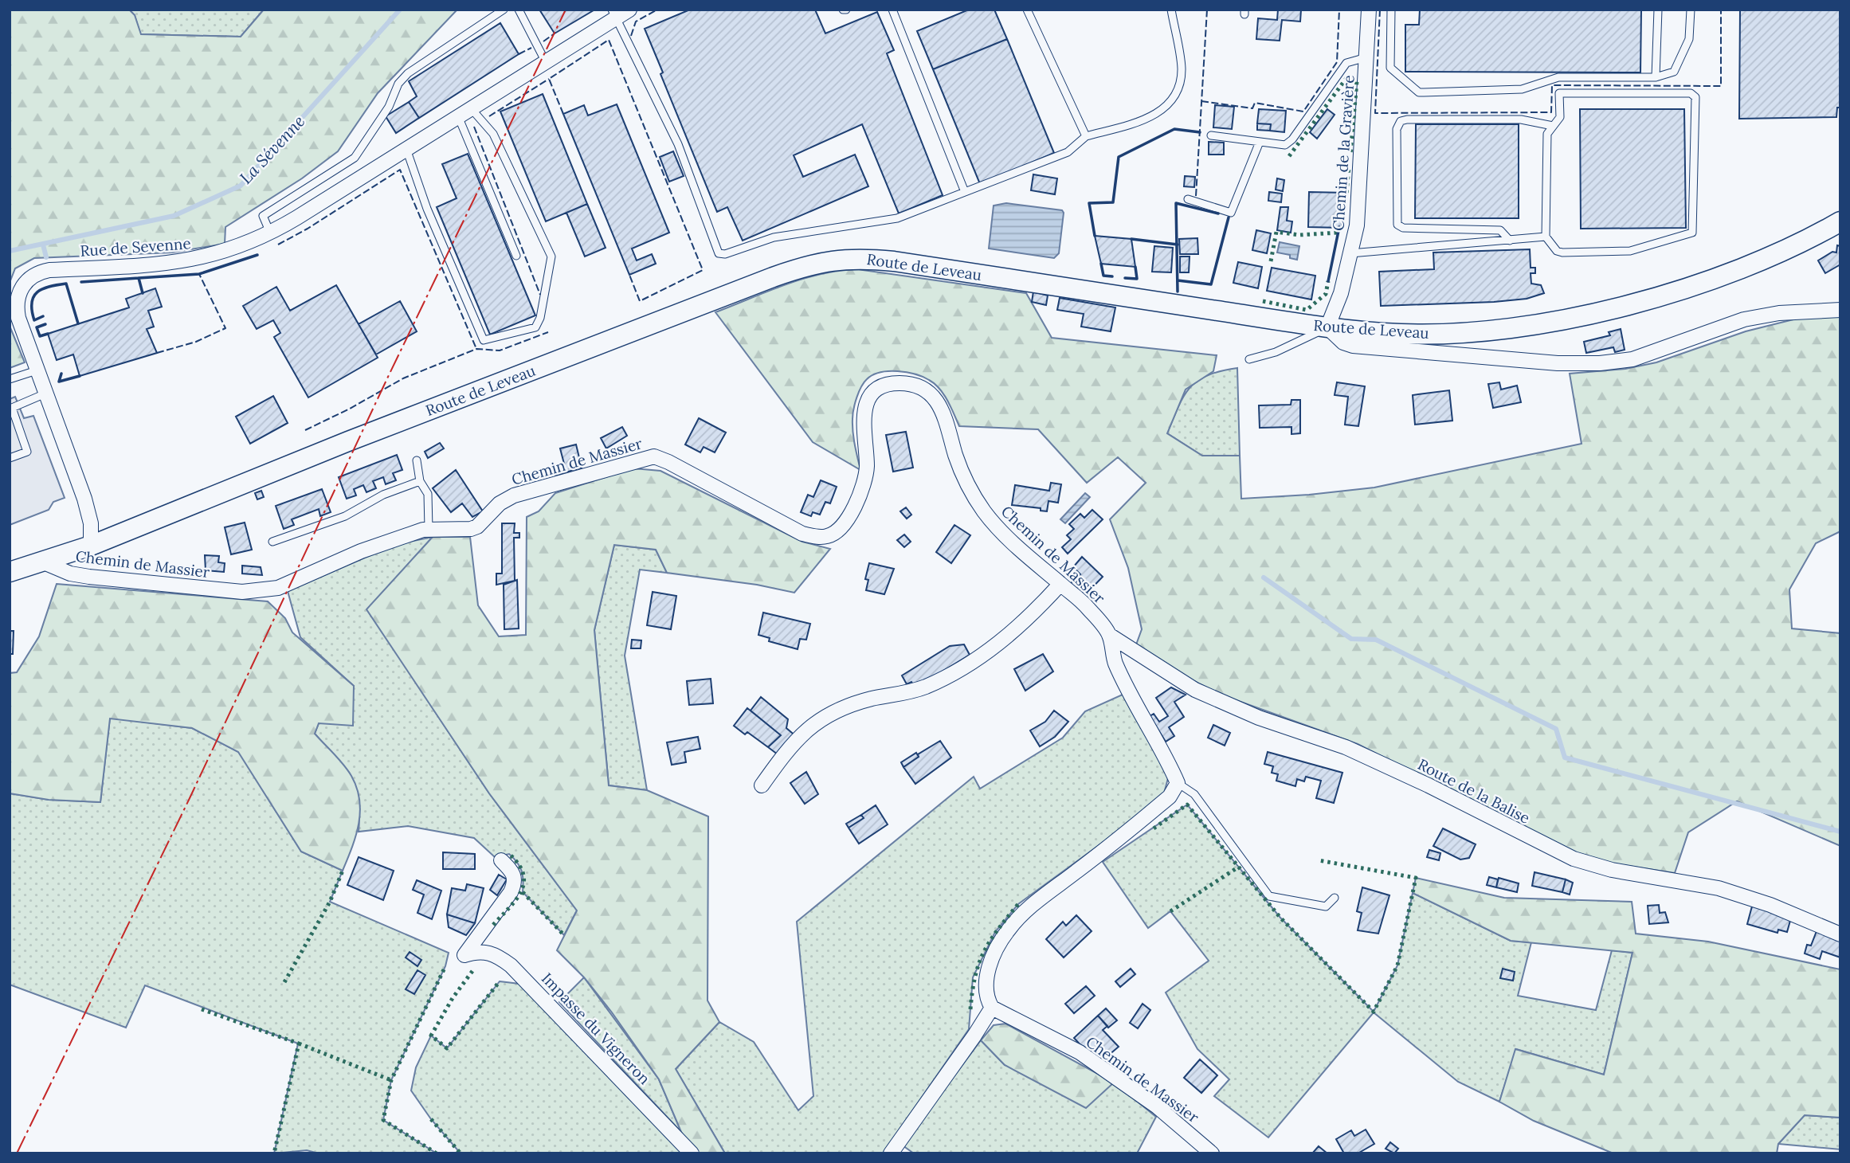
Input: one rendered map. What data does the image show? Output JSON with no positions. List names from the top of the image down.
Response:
{
  "streets": {
    "street": [
      "Chemin de la Gravière",
      "Rue de Sevenne",
      "Route de Leveau",
      "Chemin de Massier",
      "Route de la Balise",
      "Impasse du Vigneron"
    ]
  },
  "crossings": [
    ["Chemin de la Gravière", "Route de Leveau"],
    ["Rue de Sevenne", "Route de Leveau"],
    ["Route de Leveau", "Chemin de Massier"],
    ["Chemin de Massier", "Route de la Balise"]
  ],
  "water": ["La Sévenne"]
}
